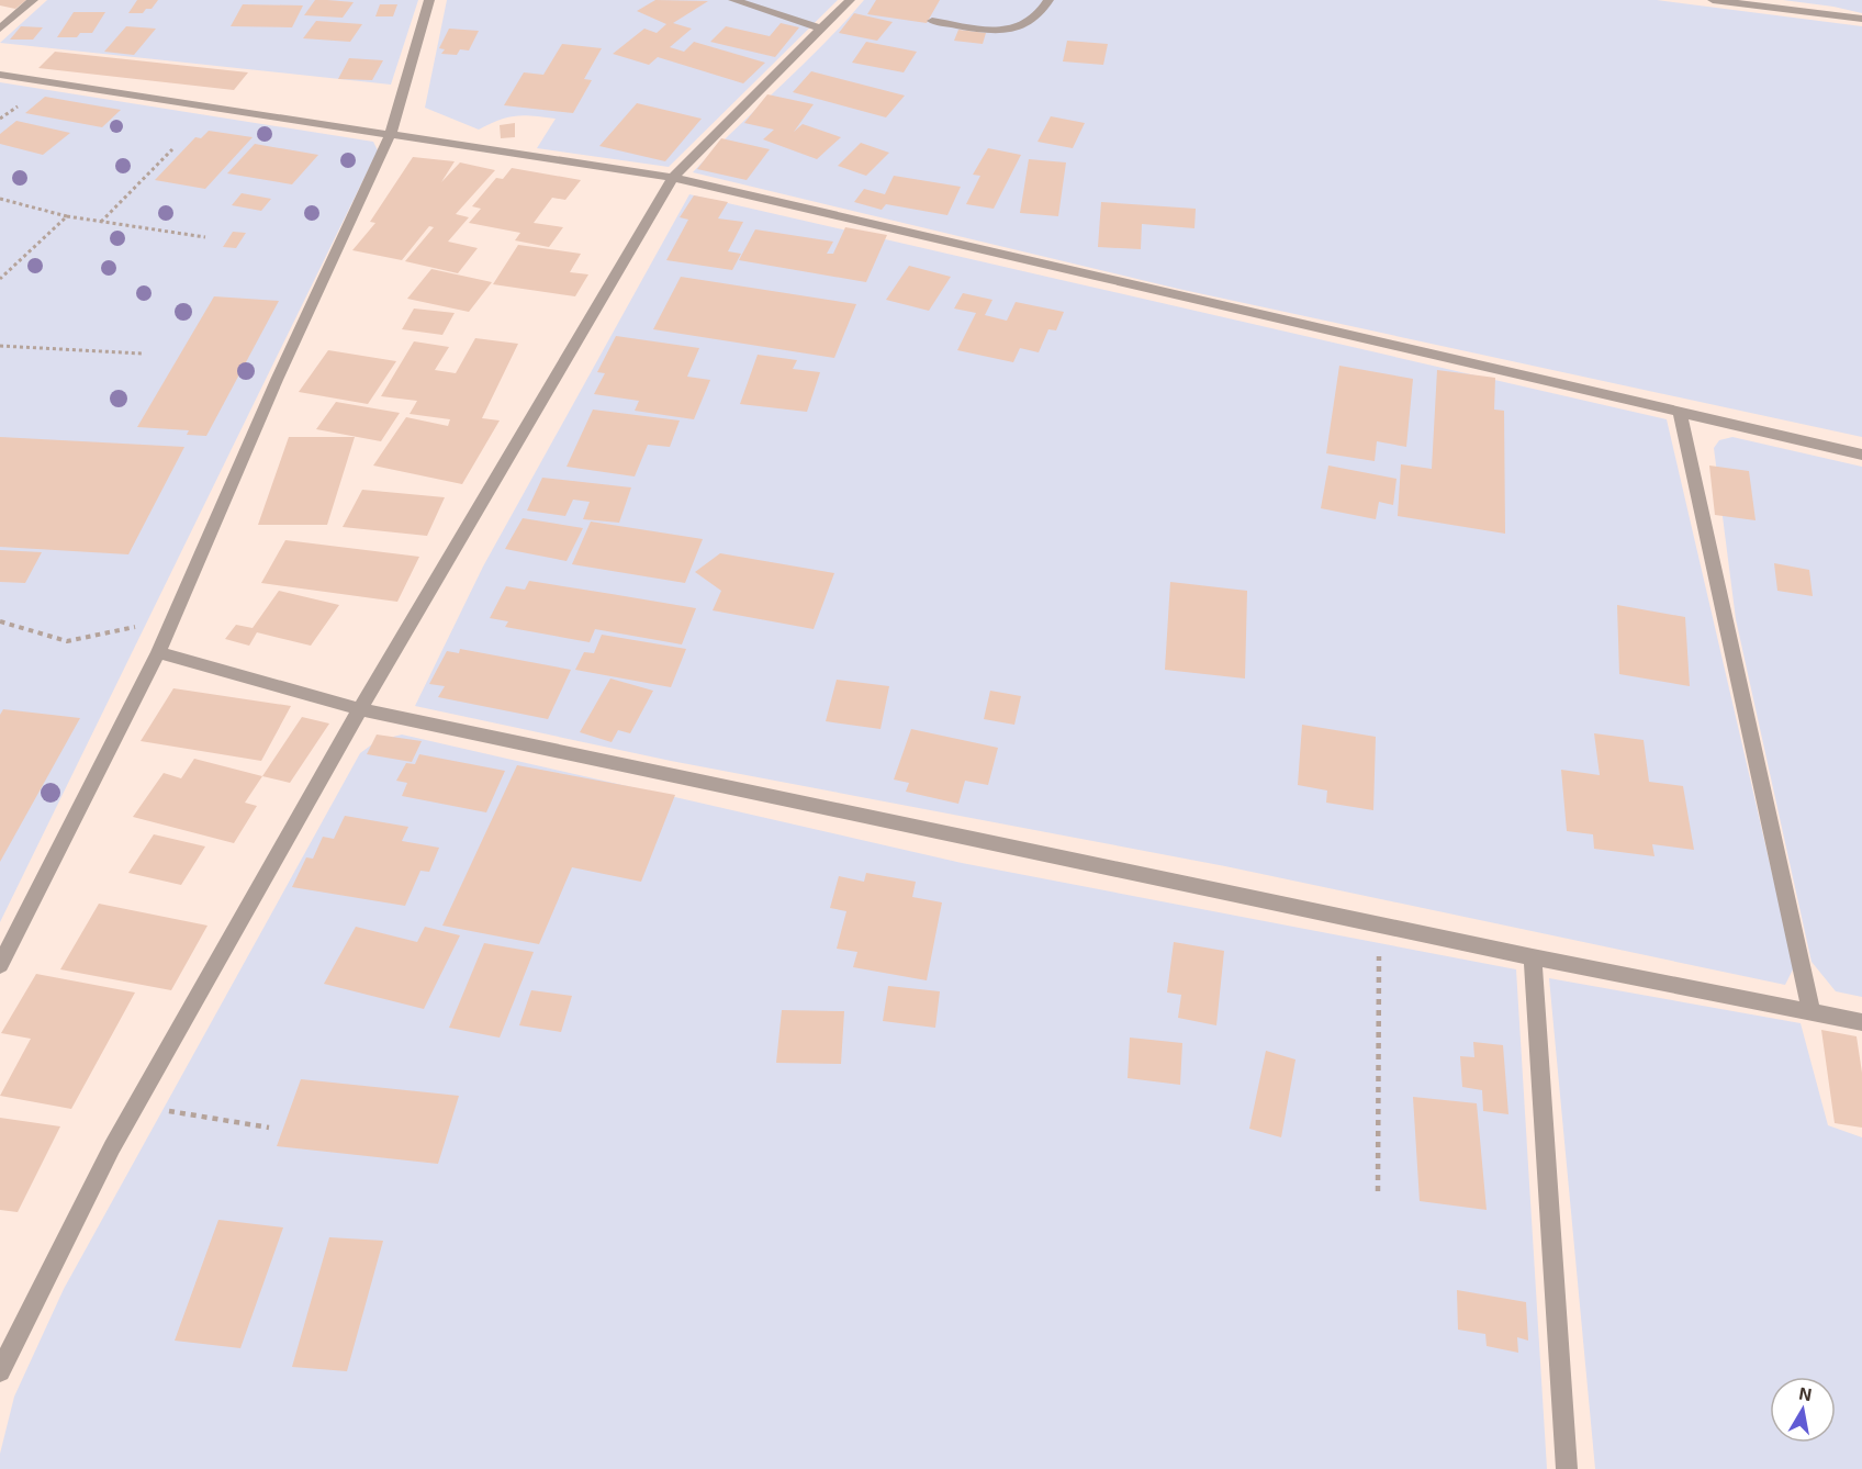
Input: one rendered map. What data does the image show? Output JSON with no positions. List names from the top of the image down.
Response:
{
  "north": "top"
}
